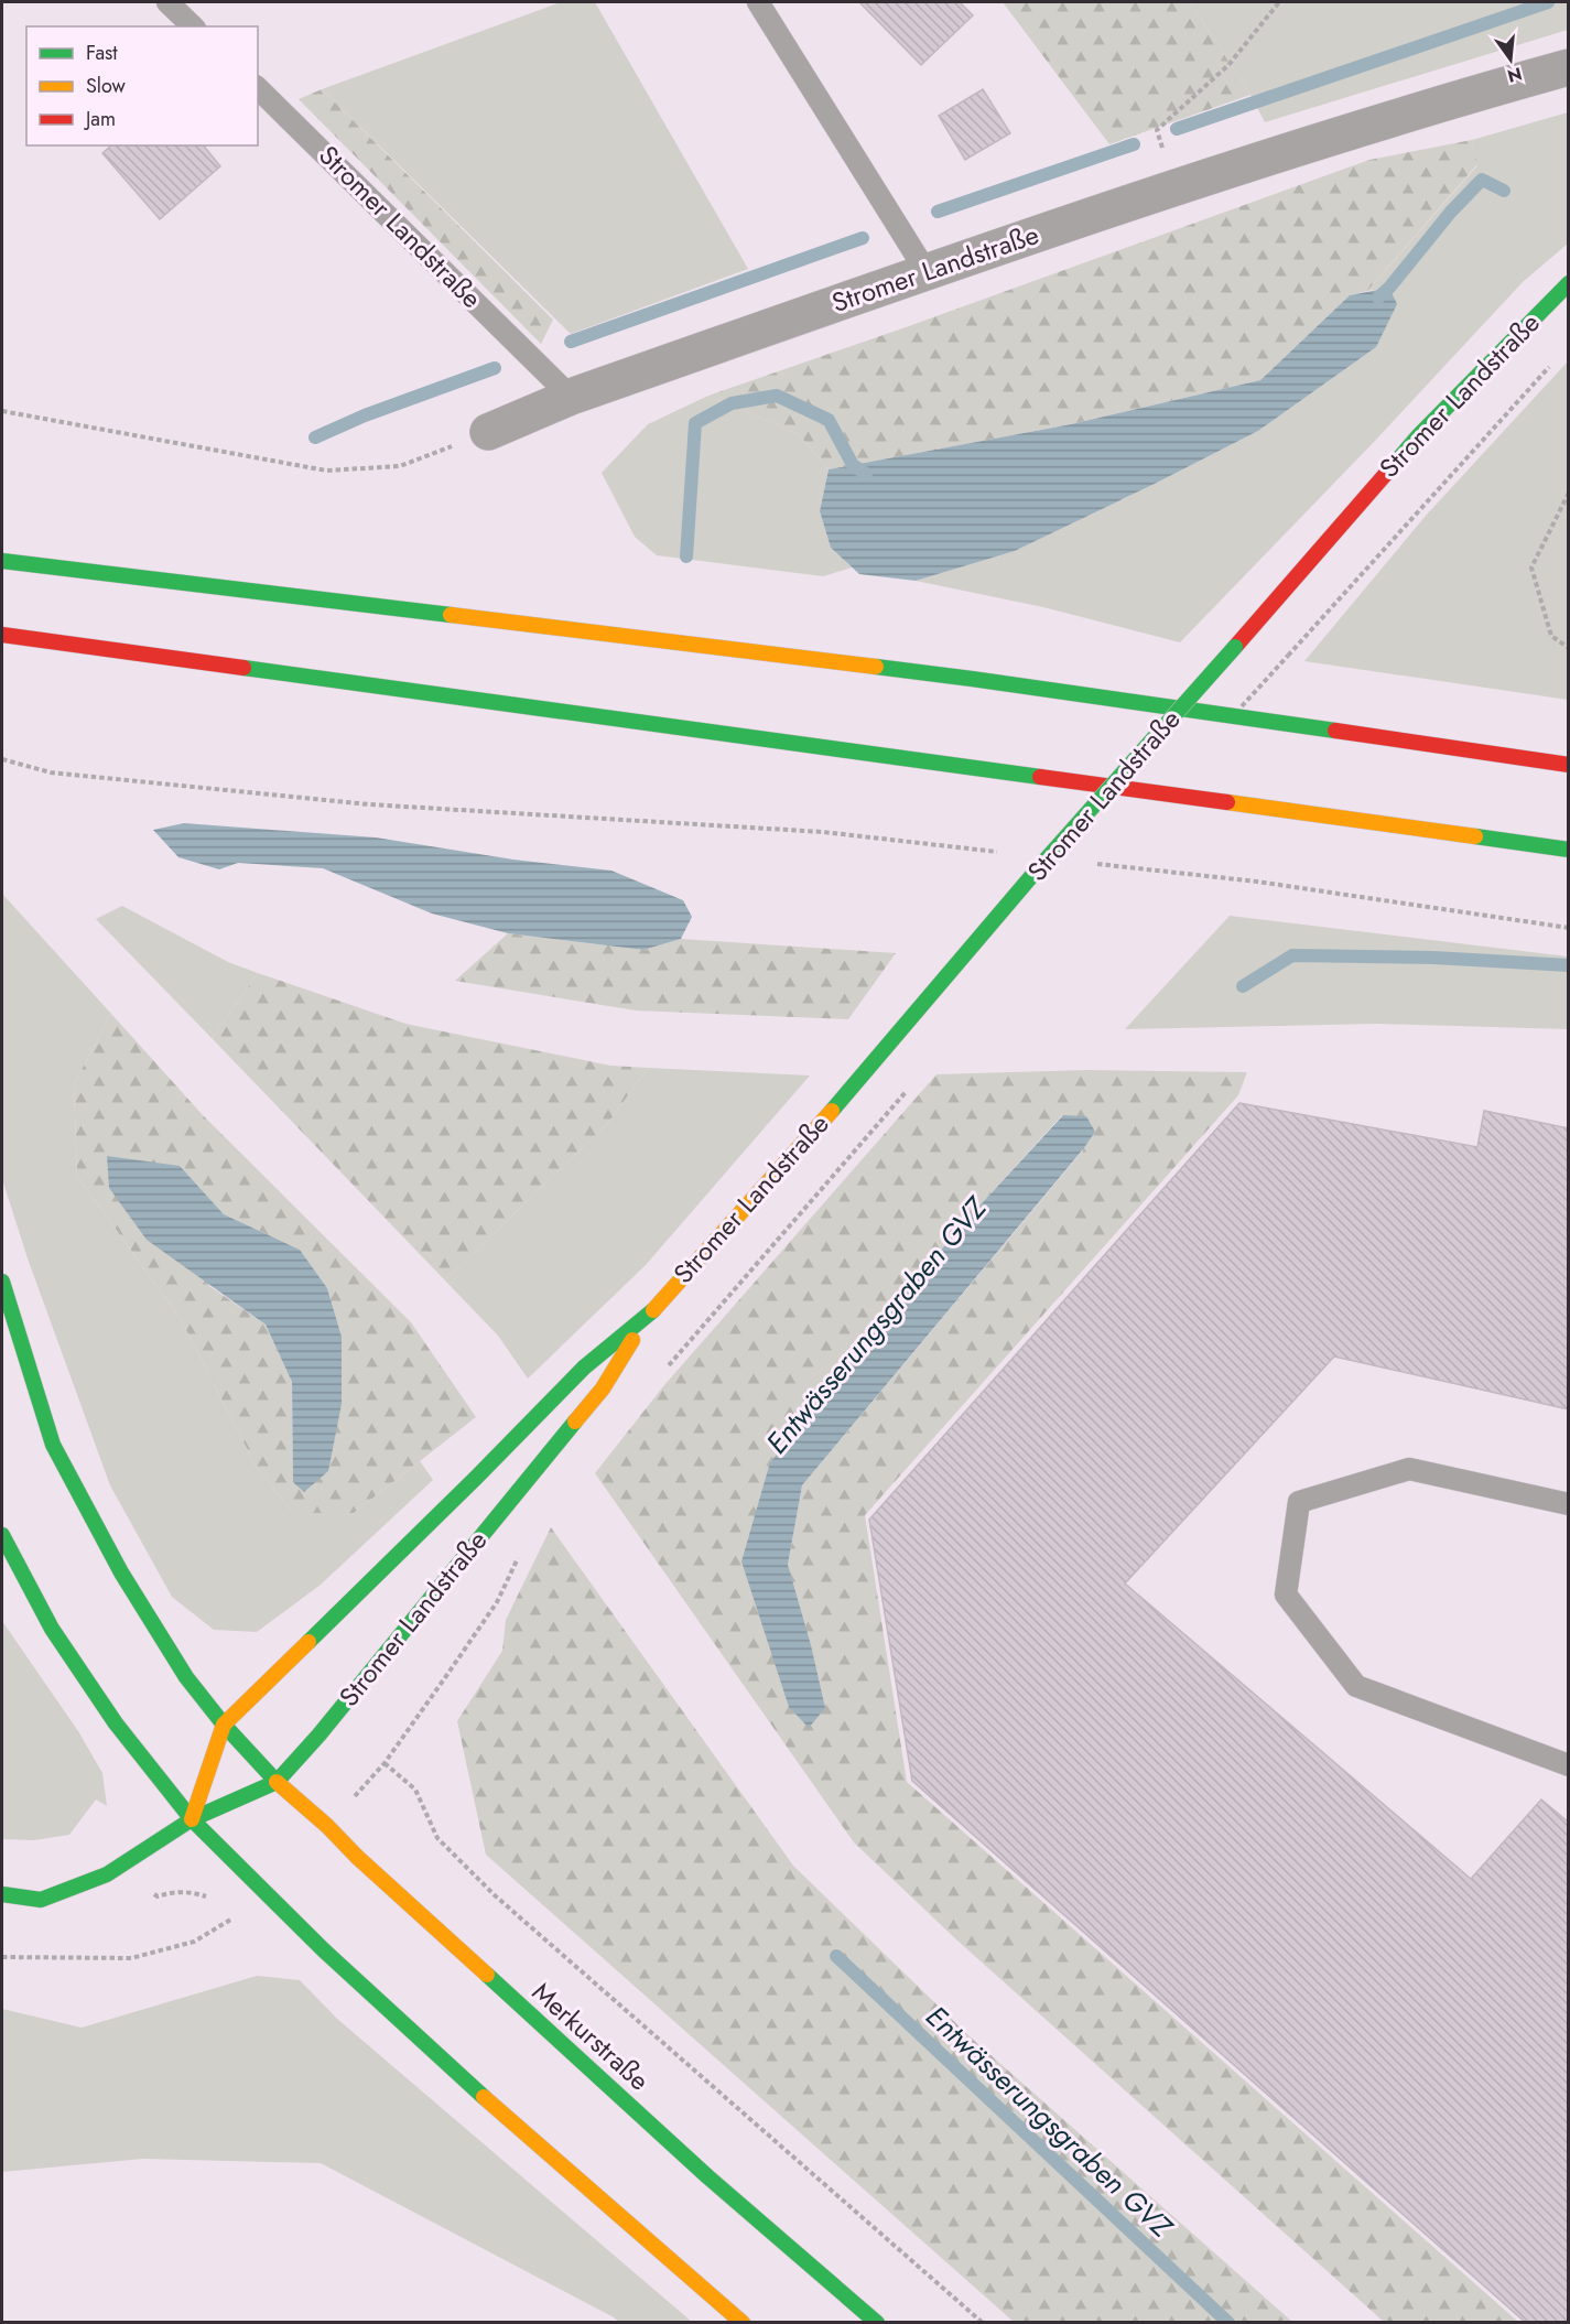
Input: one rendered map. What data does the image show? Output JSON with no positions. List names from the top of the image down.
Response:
{
  "streets": {
    "main road": ["Stromer Landstraße", "Merkurstraße"]
  },
  "crossings": [
    ["Stromer Landstraße", "Merkurstraße"]
  ],
  "water": ["Entwässerungsgraben GVZ"],
  "legend": ["Fast", "Slow", "Jam"],
  "north": "bottom"
}
